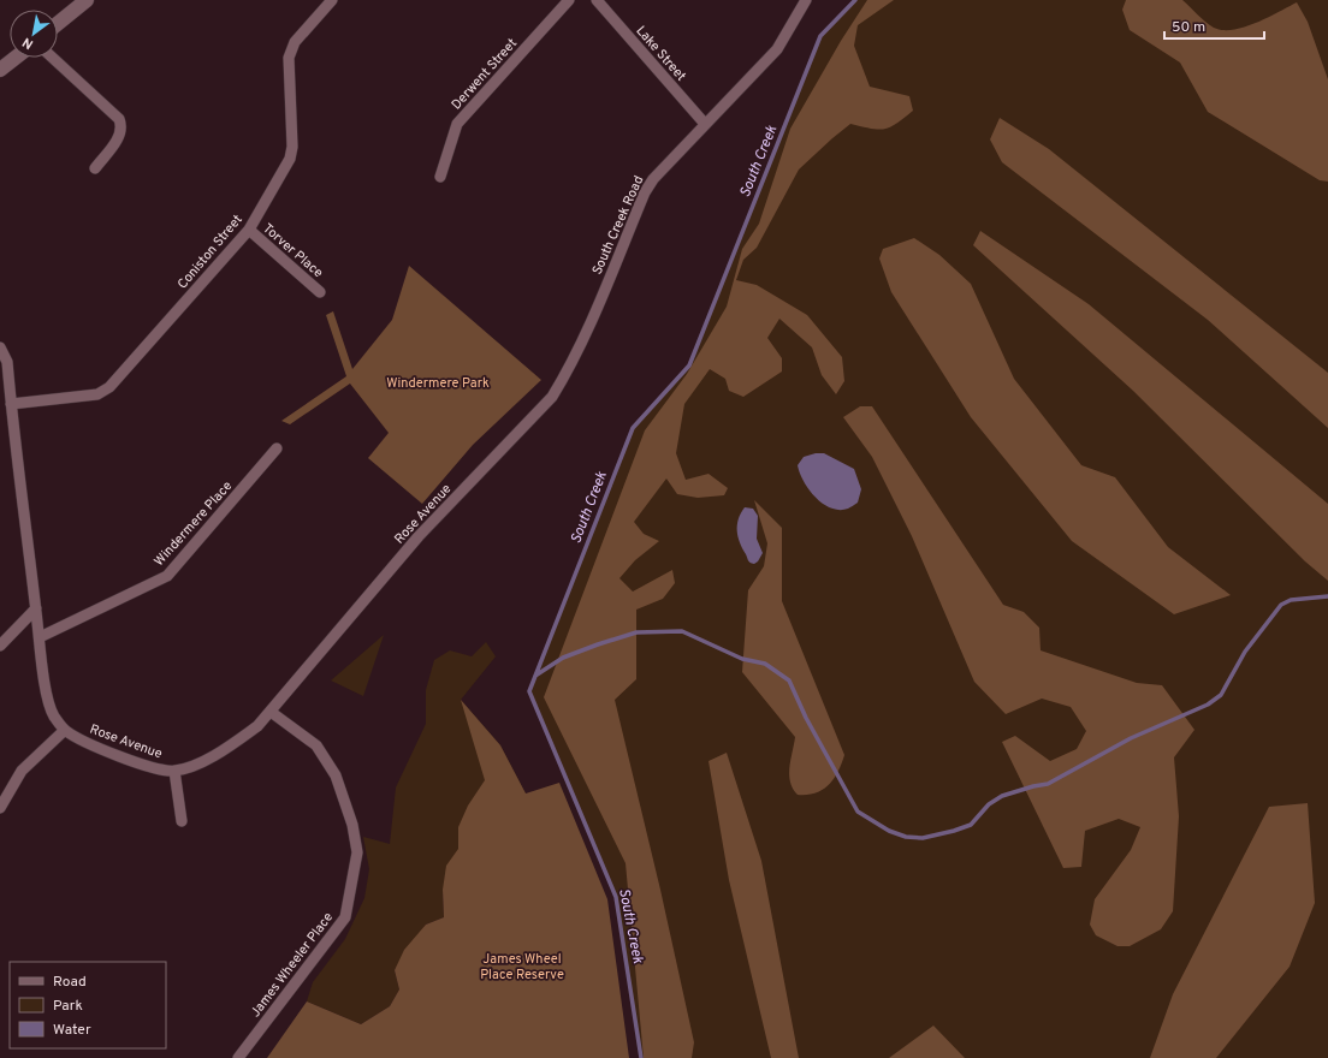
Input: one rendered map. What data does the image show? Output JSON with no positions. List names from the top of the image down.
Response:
{
  "streets": {
    "street": [
      "Lake Street",
      "Derwent Street",
      "South Creek Road",
      "Torver Place",
      "Coniston Street",
      "Rose Avenue",
      "Windermere Place",
      "James Wheeler Place"
    ]
  },
  "crossings": [
    ["Lake Street", "South Creek Road"],
    ["South Creek Road", "Rose Avenue"],
    ["Torver Place", "Coniston Street"],
    ["Coniston Street", "Rose Avenue"],
    ["Rose Avenue", "Windermere Place"],
    ["Rose Avenue", "James Wheeler Place"]
  ],
  "water": ["South Creek"],
  "parks": ["Windermere Park", "James Wheel Place Reserve"],
  "legend": ["Road", "Park", "Water"],
  "scale_bar": "50 m",
  "north": "bottom left"
}
